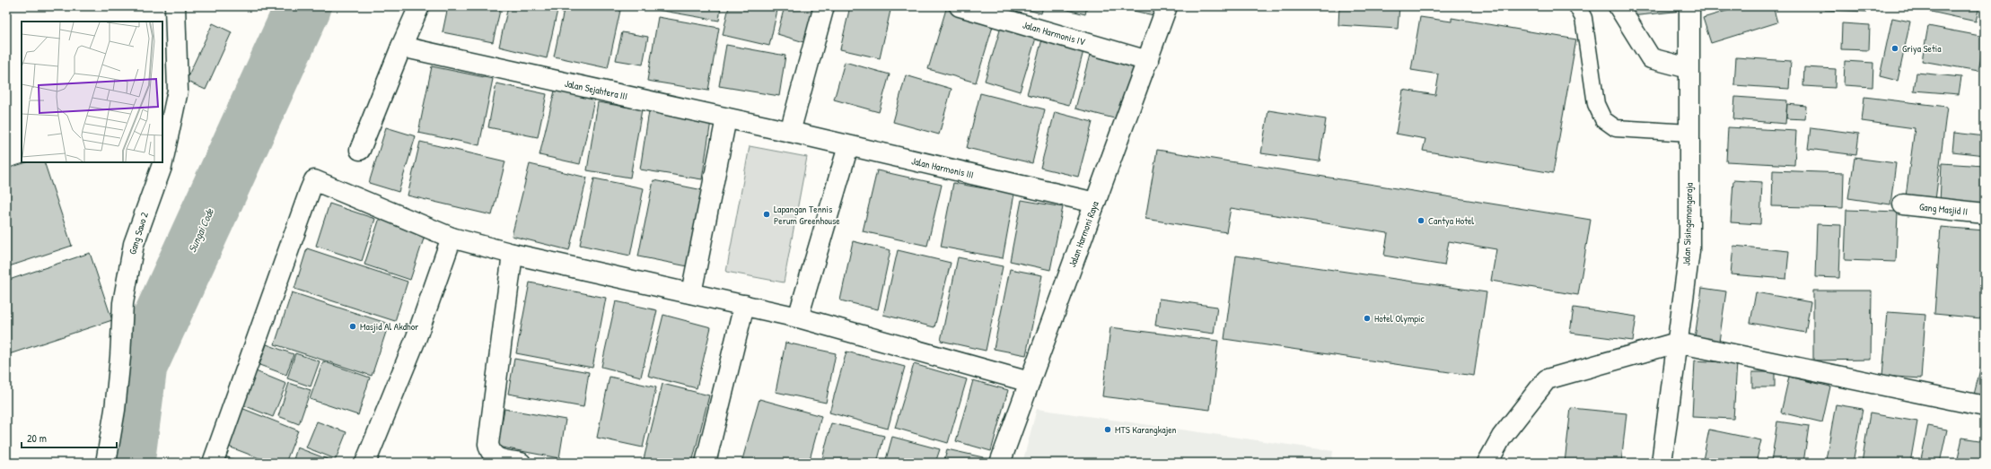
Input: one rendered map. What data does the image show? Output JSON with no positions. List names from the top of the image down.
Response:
{
  "streets": {
    "street": [
      "Jalan Harmonis IV",
      "Jalan Sejahtera III",
      "Jalan Harmonis III",
      "Gang Masjid II",
      "Jalan Sisingamangaraja",
      "Gang Sawo 2",
      "Jalan Harmoni Raya"
    ]
  },
  "crossings": [
    ["Jalan Harmonis IV", "Jalan Harmoni Raya"],
    ["Jalan Sejahtera III", "Jalan Harmonis III"],
    ["Jalan Harmonis III", "Jalan Harmoni Raya"]
  ],
  "water": ["Sungai Code"],
  "places": [
    "Griya Setia",
    "Lapangan Tennis Perum Greenhouse",
    "Cantya Hotel",
    "Hotel Olympic",
    "Masjid Al Akdhor",
    "MTS Karangkajen"
  ],
  "scale_bar": "20 m"
}
